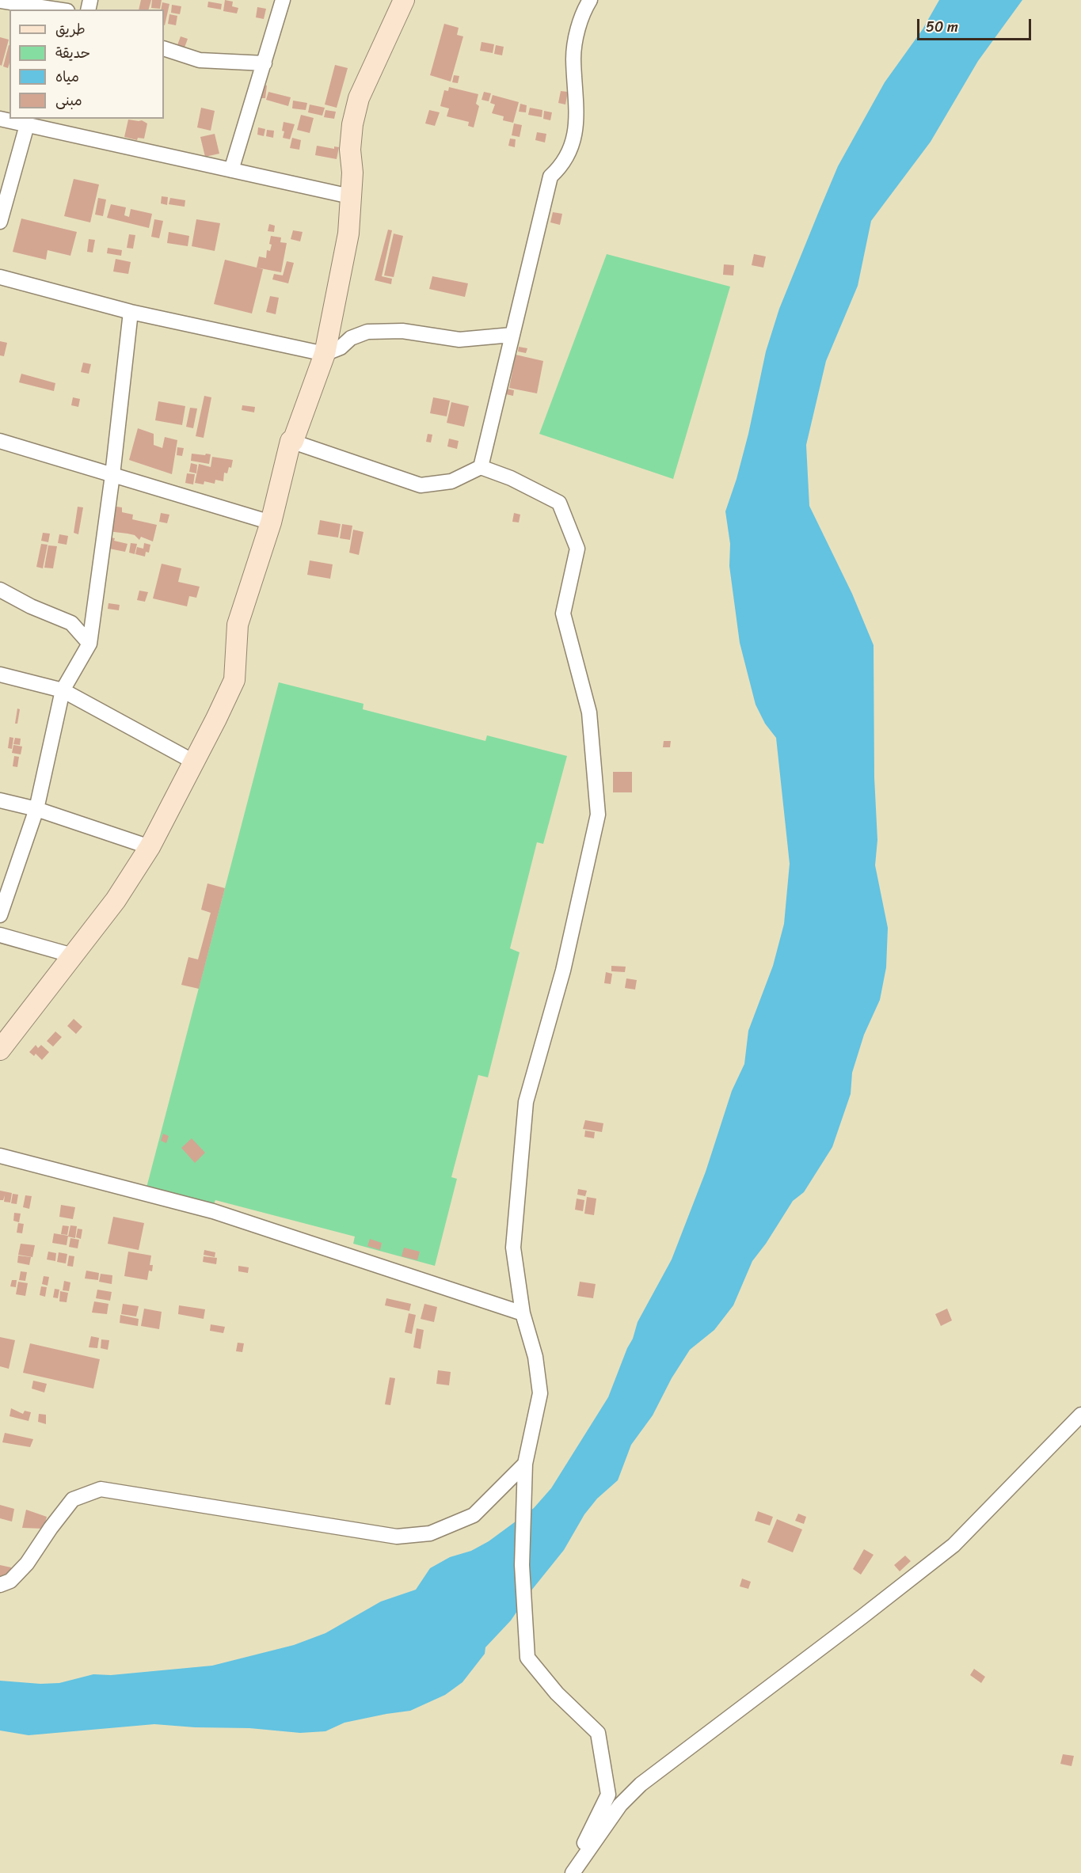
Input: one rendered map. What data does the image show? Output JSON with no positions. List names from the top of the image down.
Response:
{
  "legend": [
    "طريق",
    "حديقة",
    "مياه",
    "مبنى"
  ],
  "scale_bar": "50 m"
}
